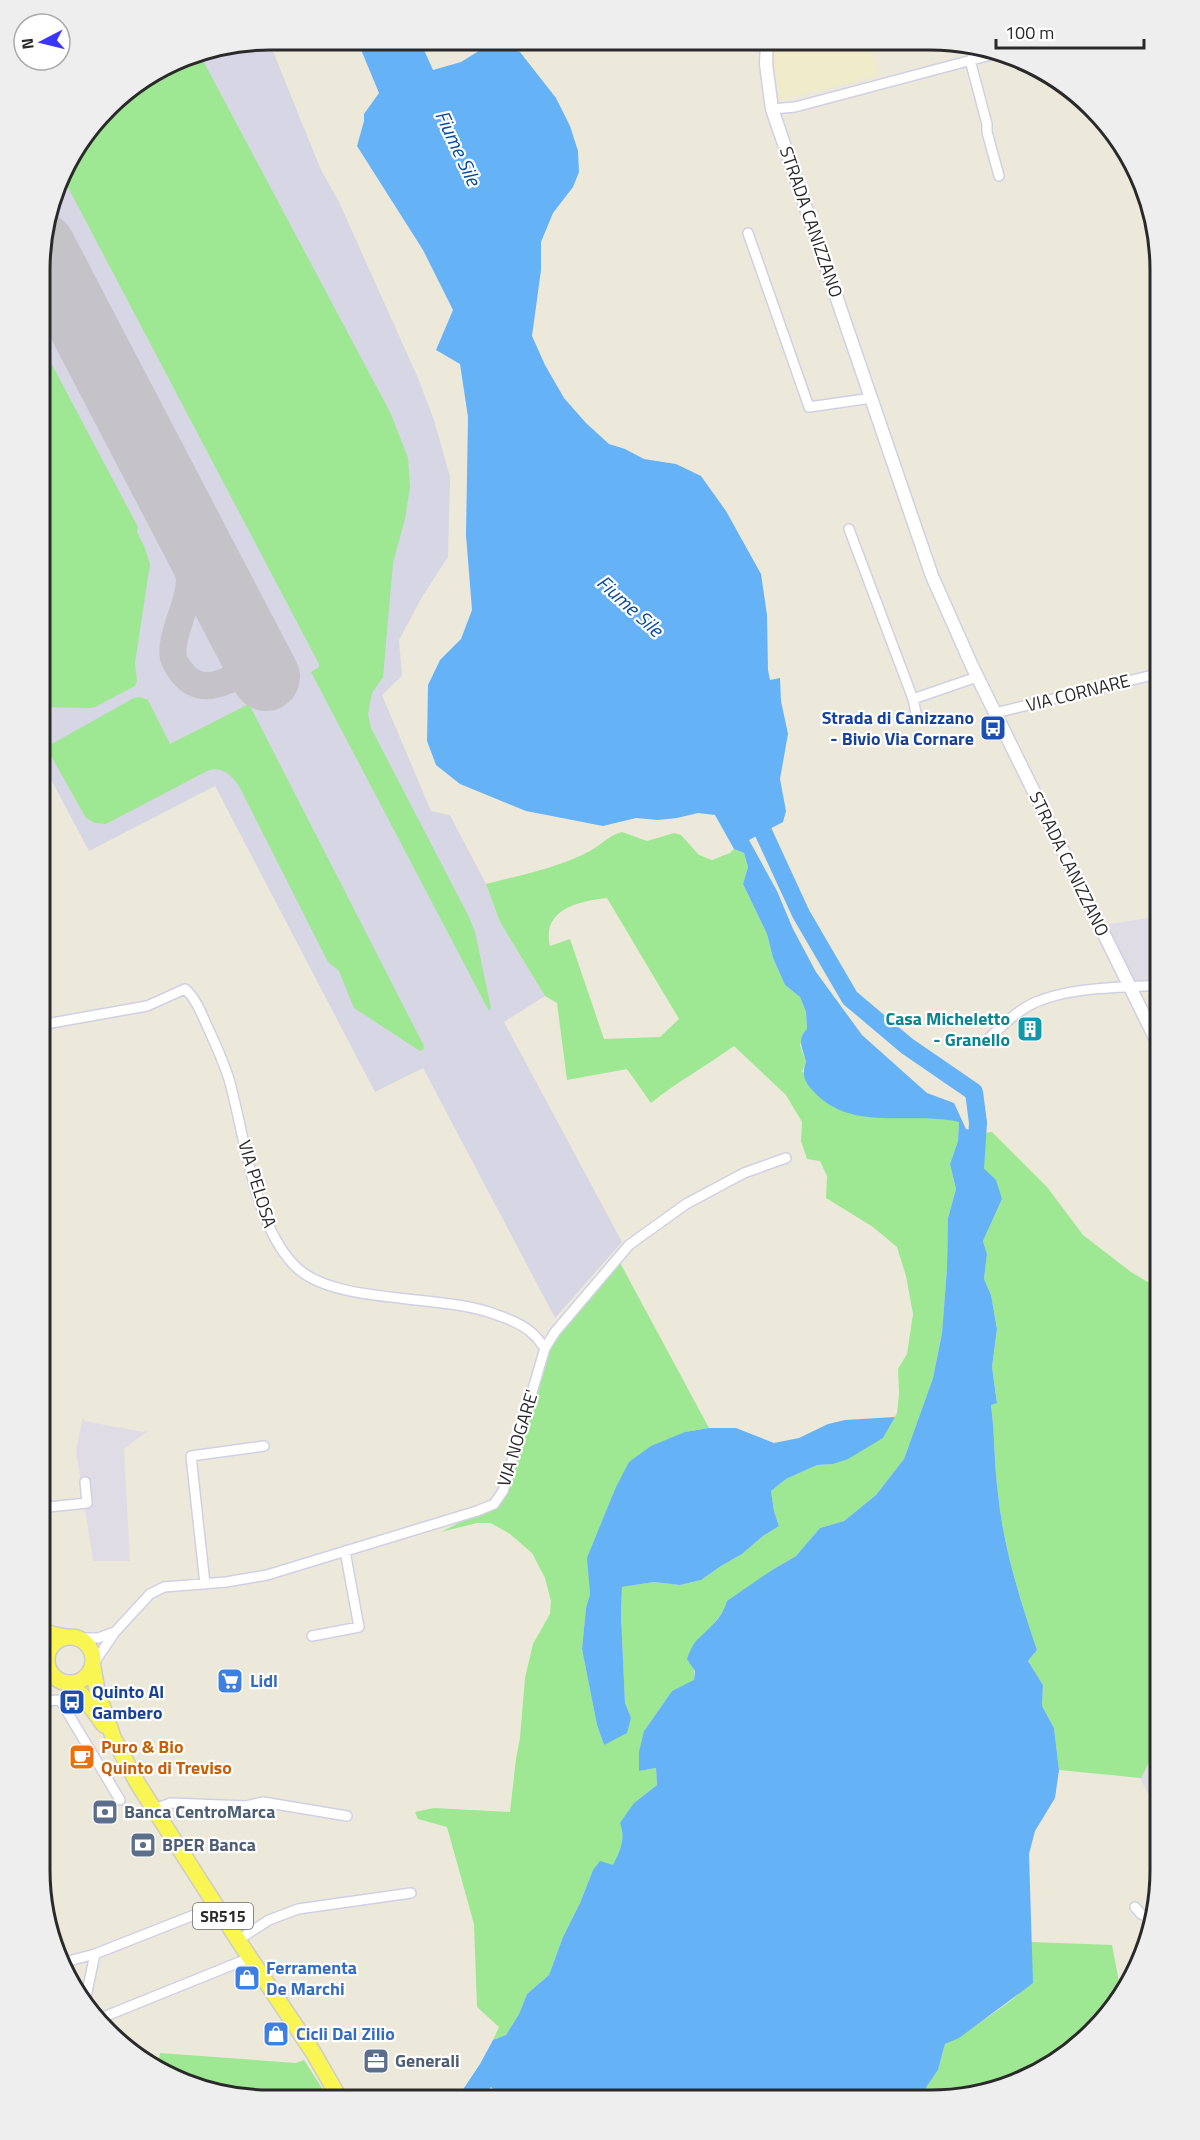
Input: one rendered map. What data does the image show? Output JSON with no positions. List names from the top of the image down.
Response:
{
  "streets": {
    "main road": ["SR515"],
    "street": [
      "STRADA CANIZZANO",
      "VIA CORNARE",
      "VIA PELOSA",
      "VIA NOGARE'"
    ]
  },
  "crossings": [
    ["STRADA CANIZZANO", "VIA CORNARE"],
    ["VIA PELOSA", "VIA NOGARE'"]
  ],
  "water": ["Fiume Sile"],
  "places": {
    "bus stop": ["Strada di Canizzano - Bivio Via Cornare", "Quinto Al Gambero"],
    "building": ["Casa Micheletto - Granello"],
    "supermarket": ["Lidl"],
    "cafe": ["Puro & Bio Quinto di Treviso"],
    "bank": ["Banca CentroMarca", "BPER Banca"],
    "shop": ["Ferramenta De Marchi", "Cicli Dal Zilio"],
    "office": ["Generali"]
  },
  "scale_bar": "100 m",
  "north": "left"
}
